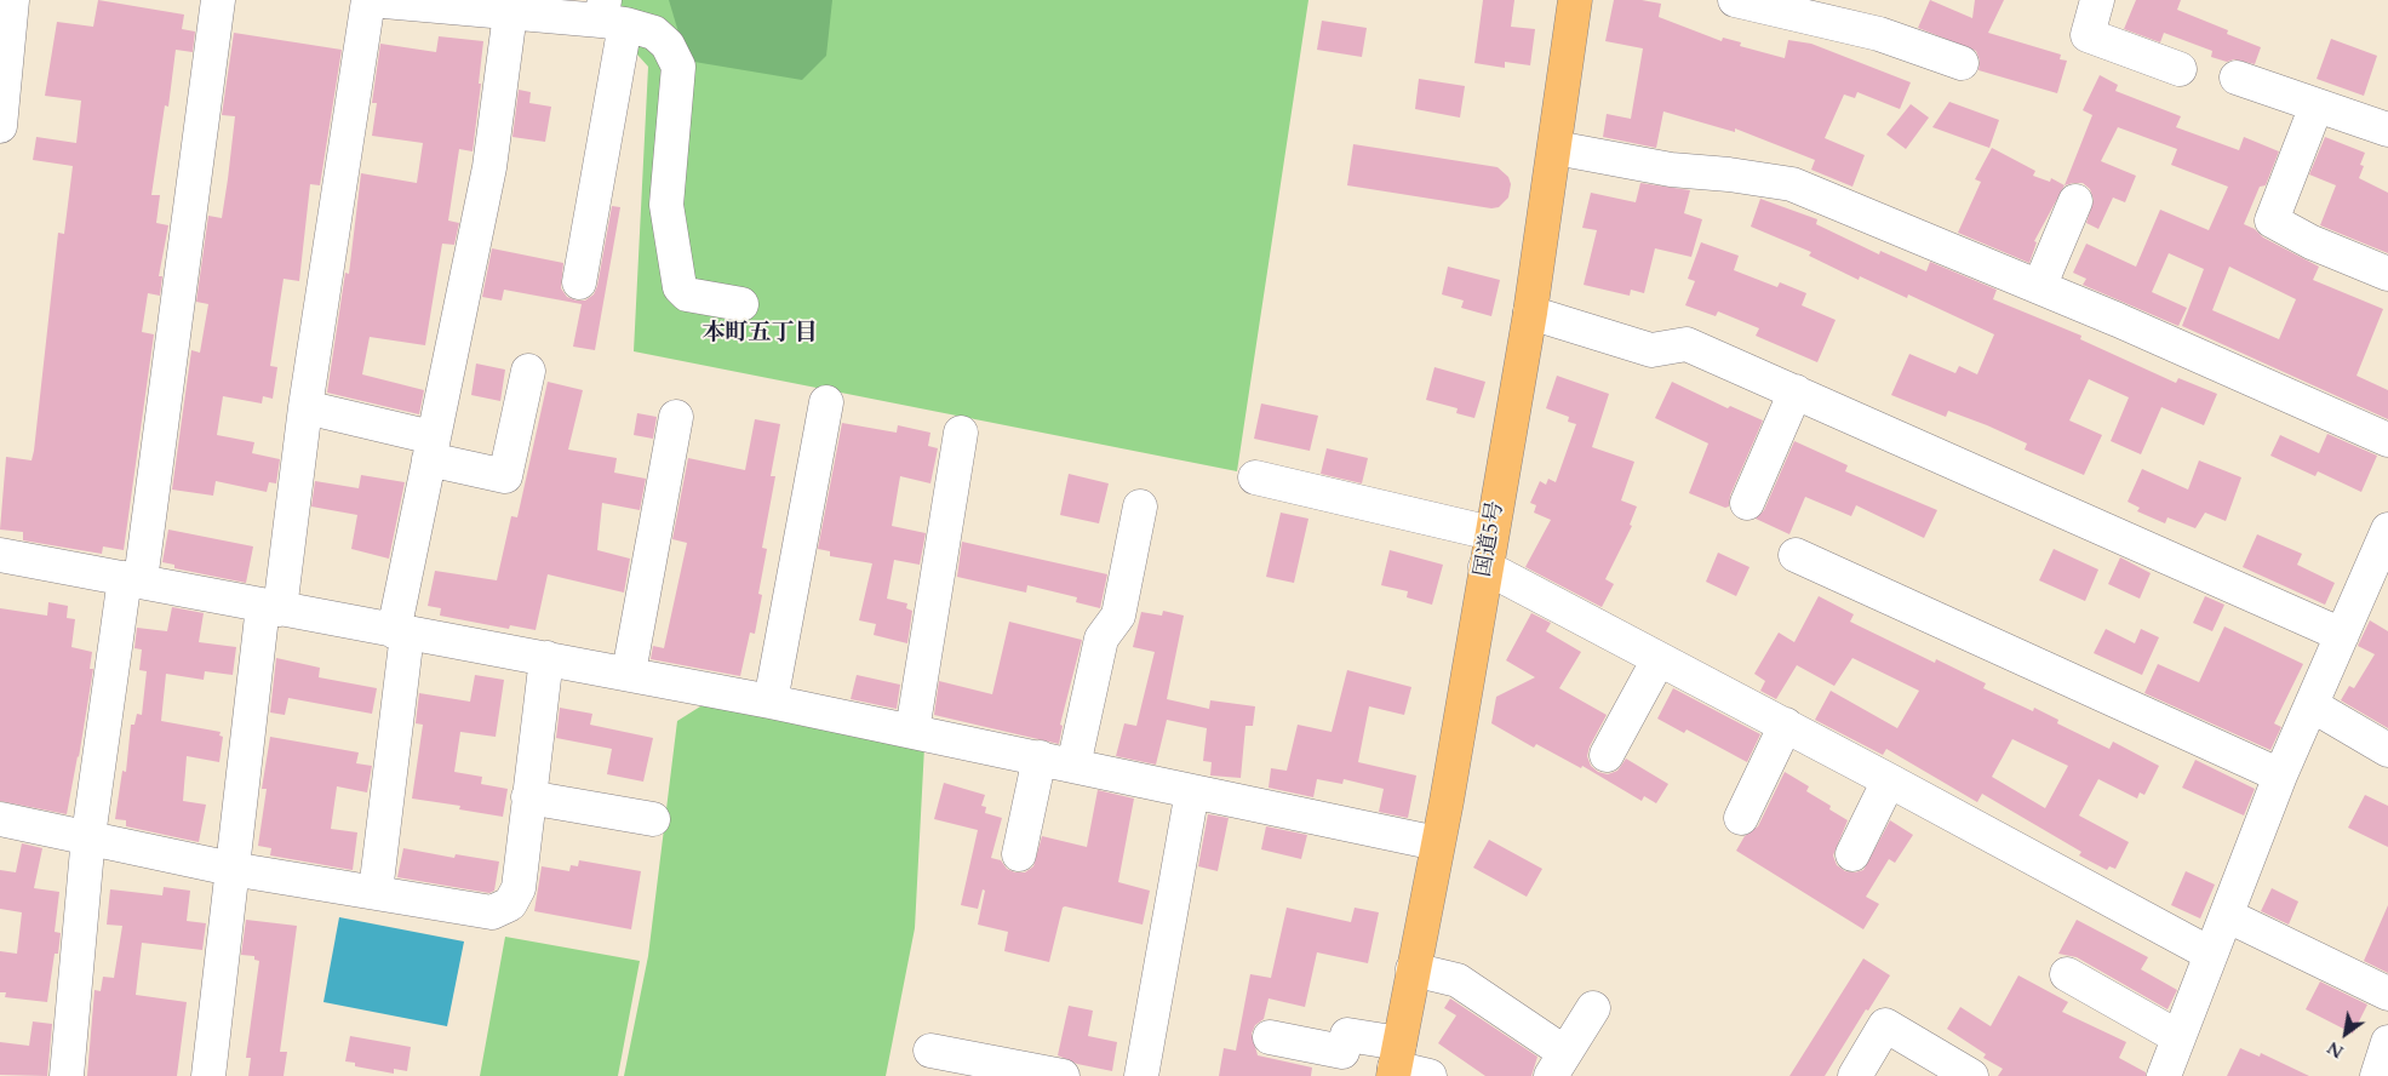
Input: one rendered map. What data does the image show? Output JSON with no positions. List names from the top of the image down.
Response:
{
  "streets": {
    "highway": ["国道5号"]
  },
  "districts": ["本町五丁目"],
  "north": "bottom left"
}
